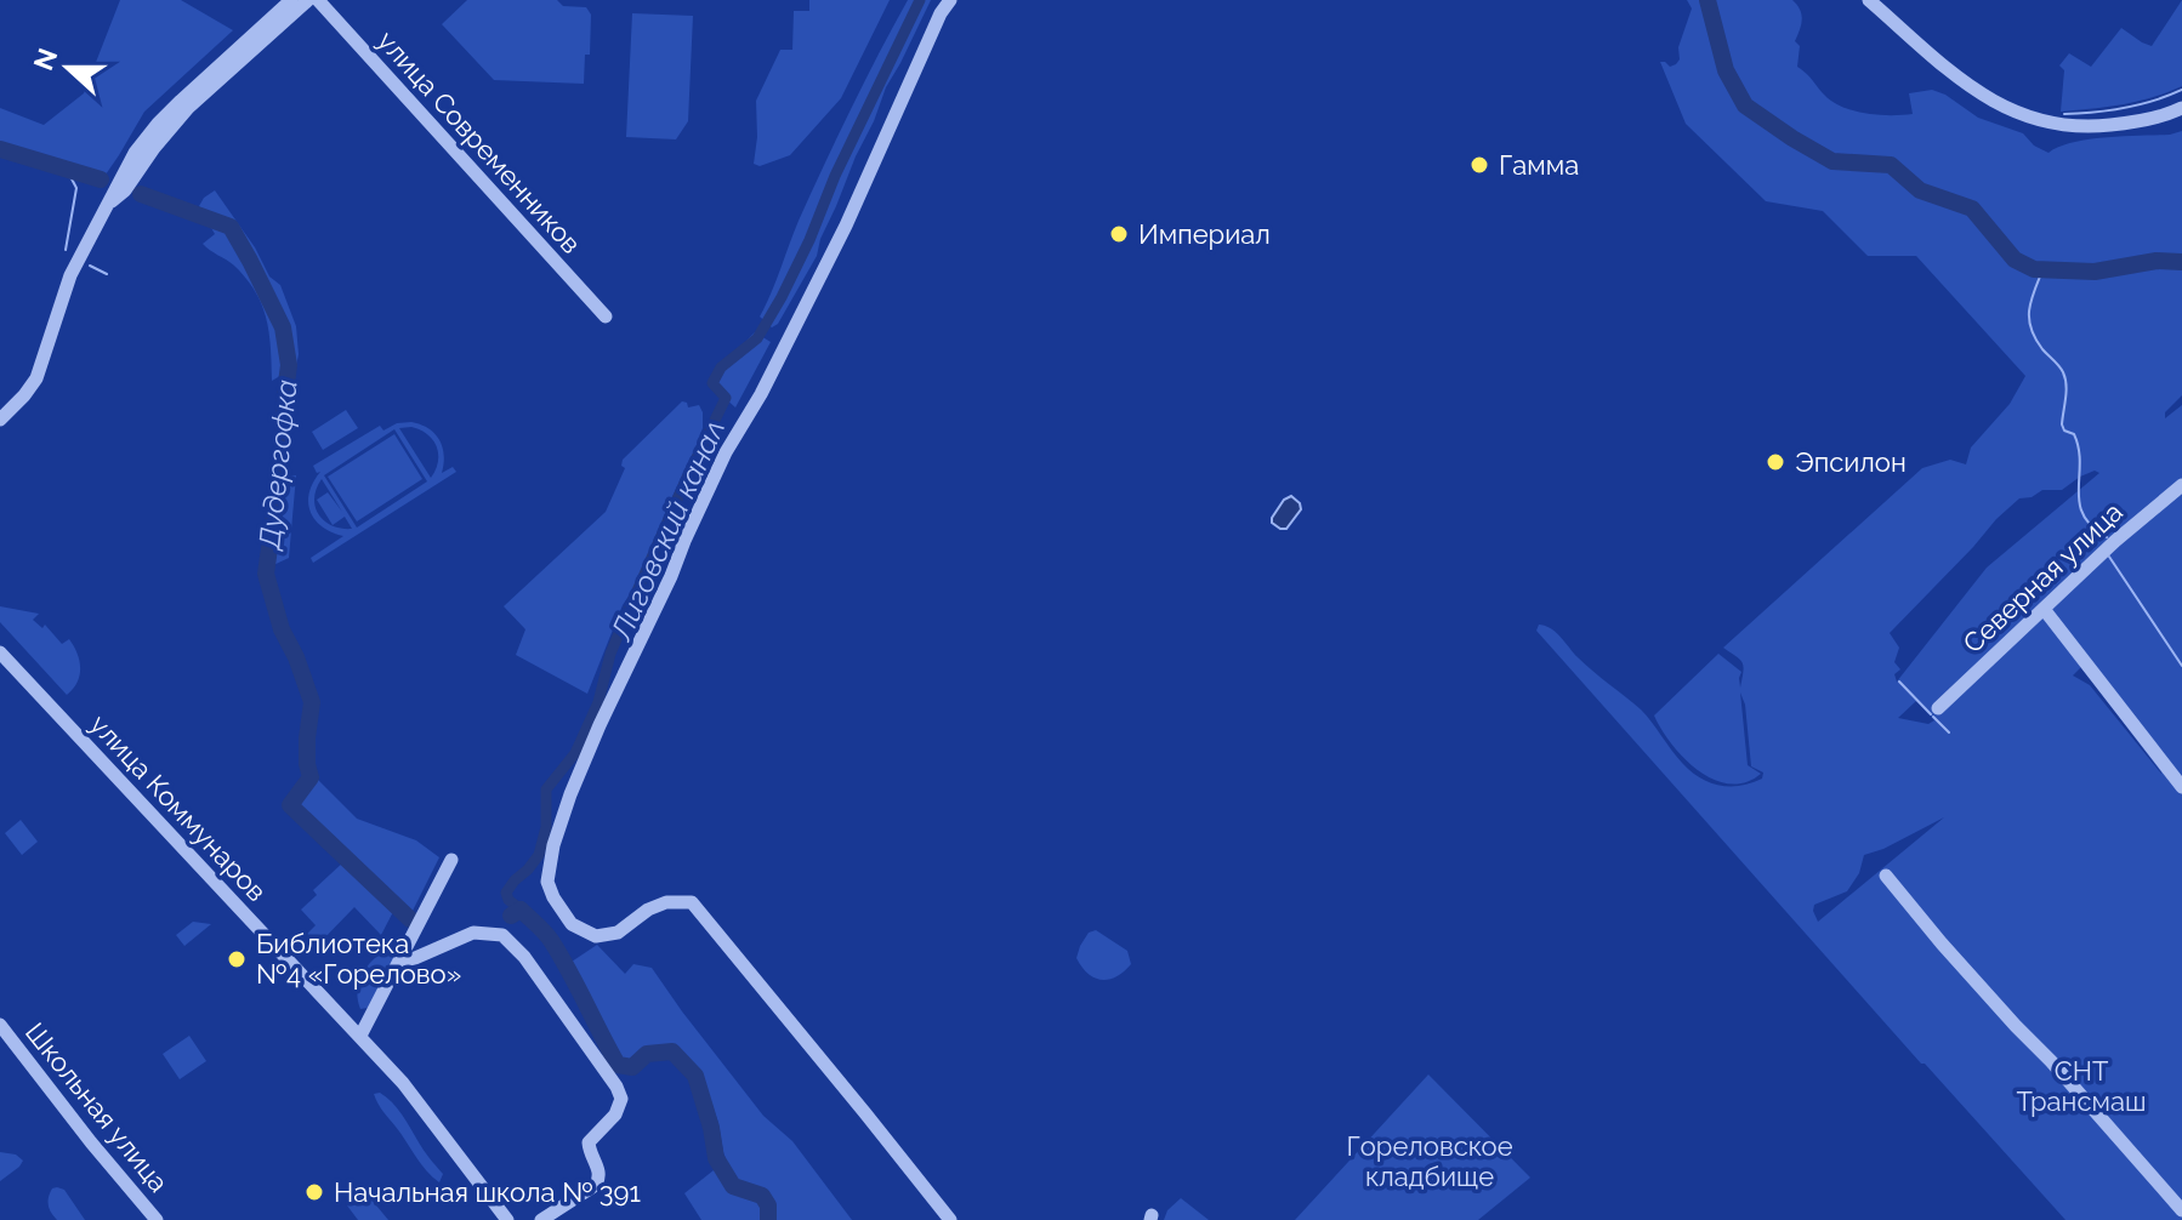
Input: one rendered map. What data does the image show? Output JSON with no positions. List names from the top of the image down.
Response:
{
  "streets": {
    "street": [
      "улица Современников",
      "Северная улица",
      "улица Коммунаров",
      "Школьная улица"
    ]
  },
  "water": ["Дудергофка", "Лиговский канал"],
  "parks": ["СНТ Трансмаш", "Гореловское кладбище"],
  "places": [
    "Гамма",
    "Империал",
    "Эпсилон",
    "Библиотека №4 «Горелово»",
    "Начальная школа № 391"
  ],
  "north": "left"
}
